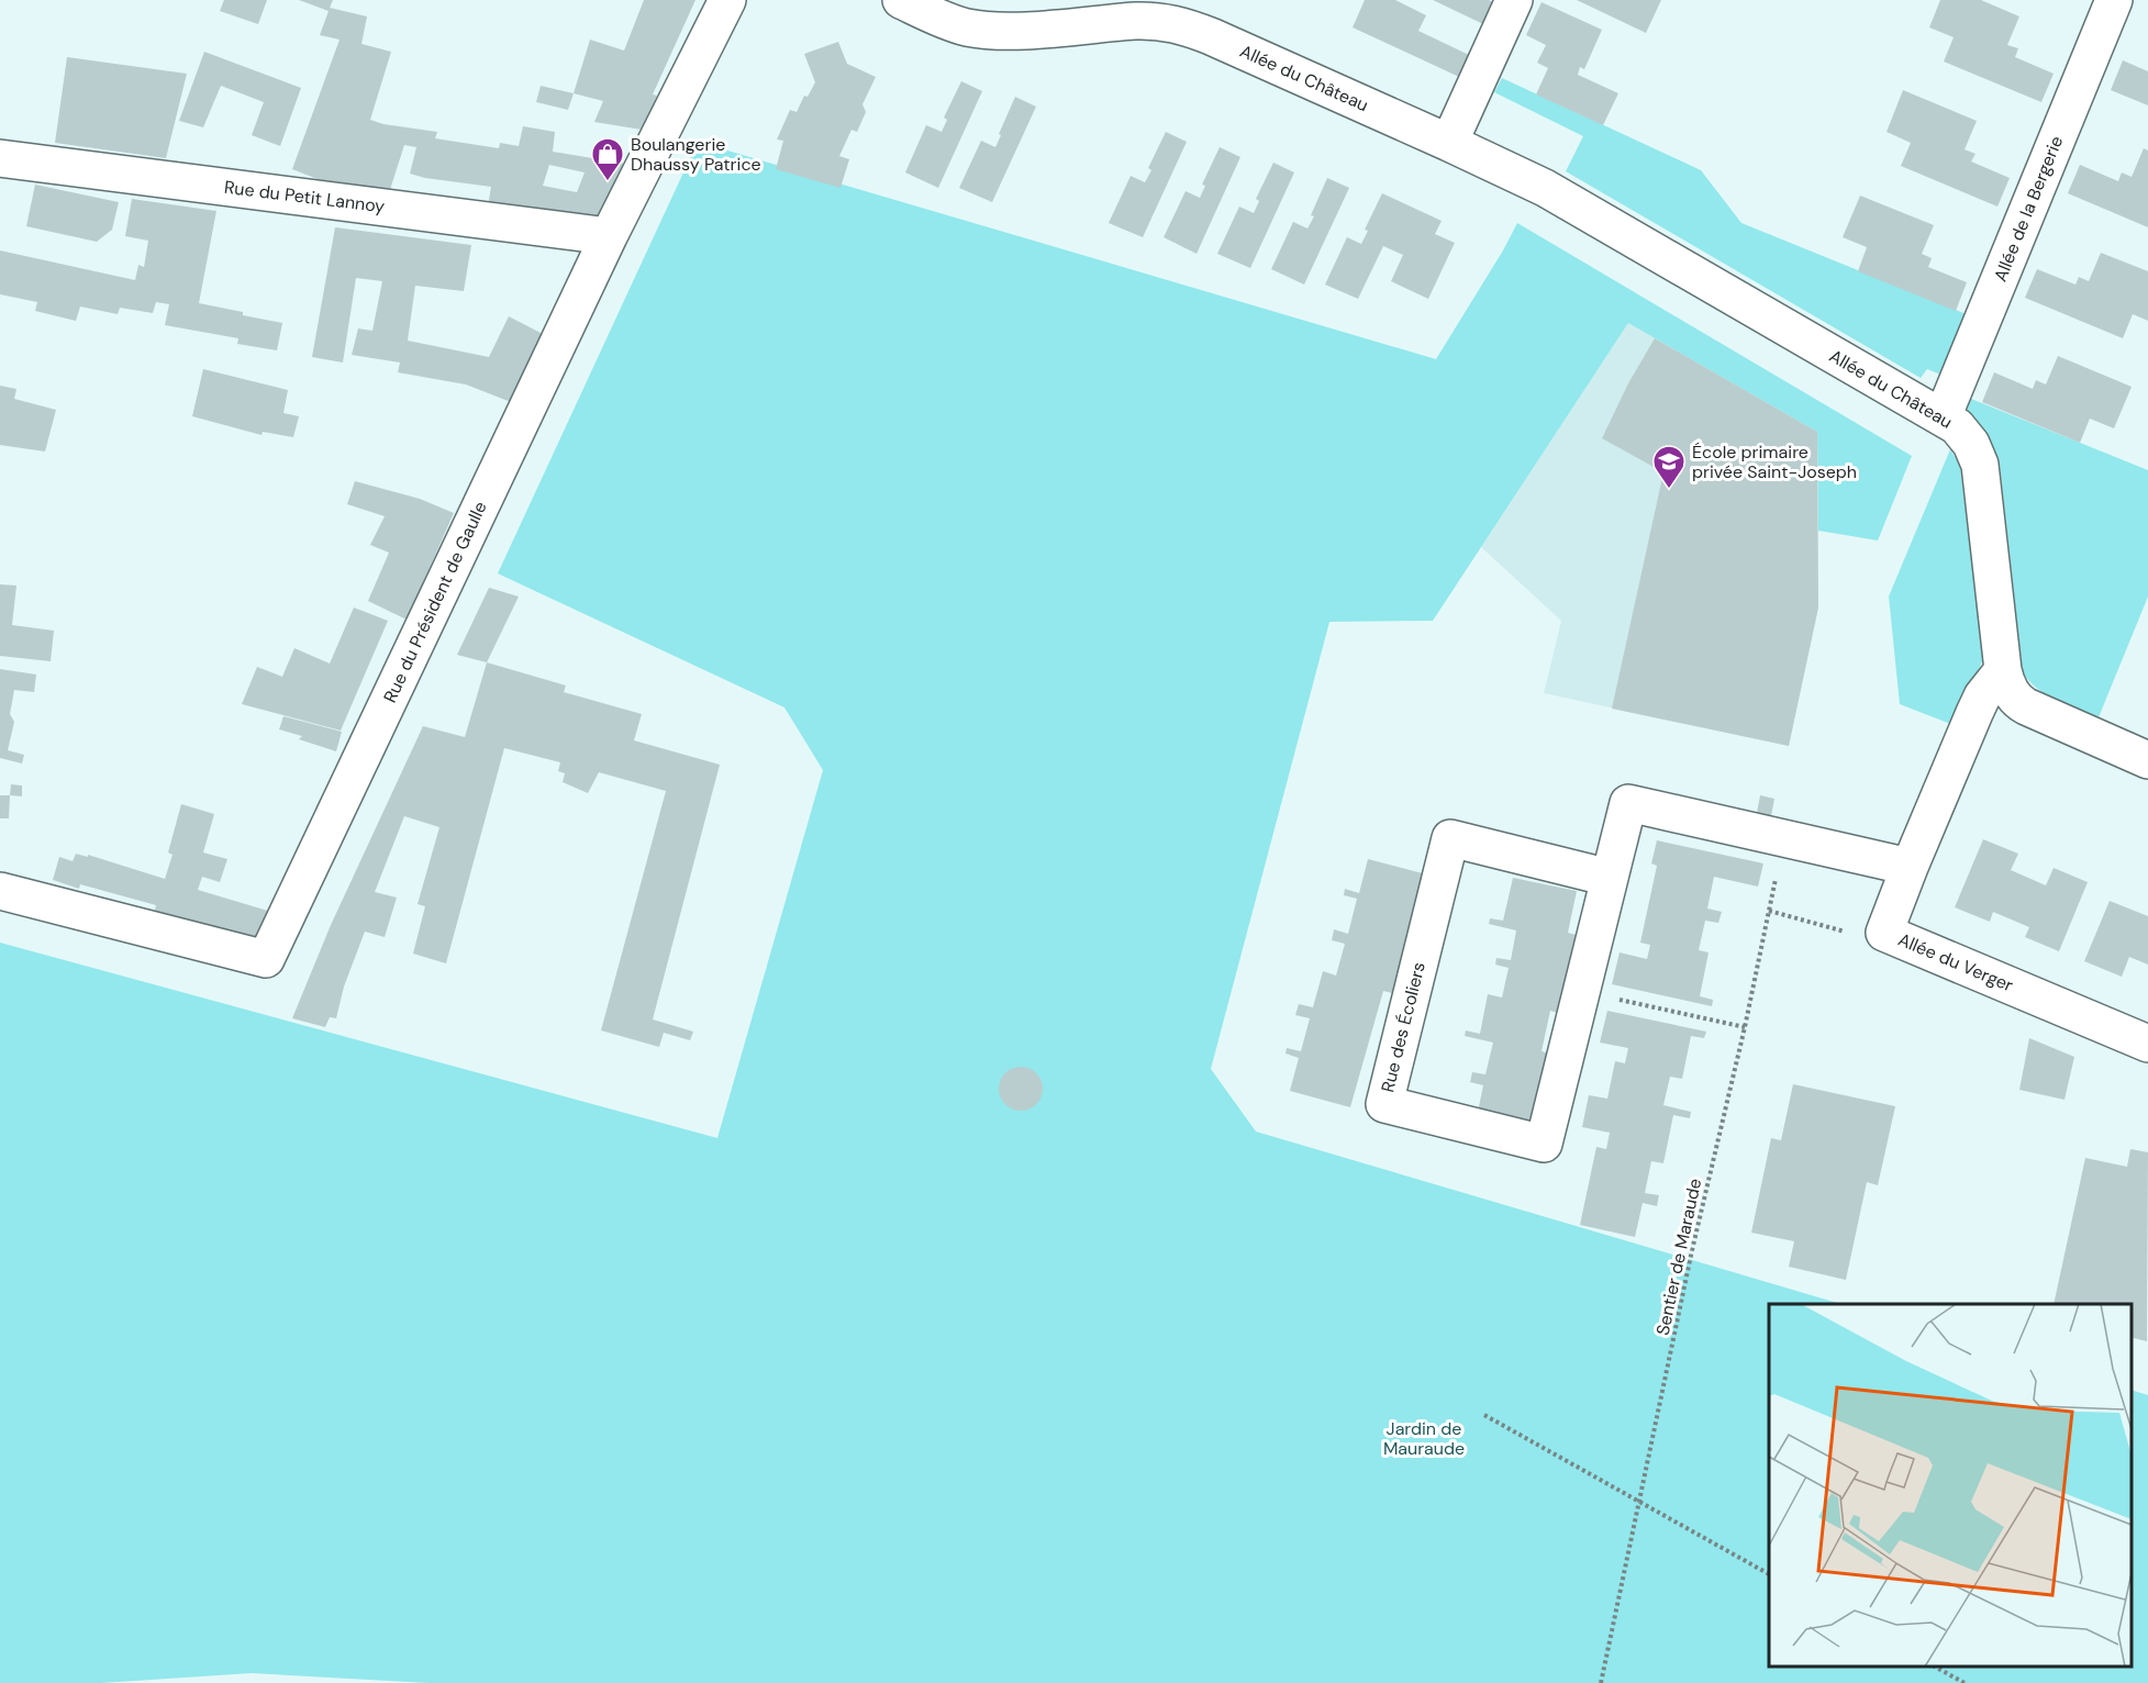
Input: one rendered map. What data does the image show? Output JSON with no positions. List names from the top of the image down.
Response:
{
  "streets": {
    "street": [
      "Allée du Château",
      "Rue du Petit Lannoy",
      "Allée de la Bergerie",
      "Rue du Président de Gaulle",
      "Allée du Verger",
      "Rue des Écoliers"
    ],
    "path": ["Sentier de Maraude"]
  },
  "crossings": [
    ["Allée du Château", "Allée de la Bergerie"],
    ["Allée du Château", "Allée du Verger"],
    ["Rue du Petit Lannoy", "Rue du Président de Gaulle"],
    ["Allée du Verger", "Rue des Écoliers"],
    ["Rue des Écoliers", "Sentier de Maraude"]
  ],
  "parks": ["Jardin de Mauraude"],
  "places": {
    "shop": ["Boulangerie Dhaussy Patrice"],
    "school or university": ["École primaire privée Saint-Joseph"]
  }
}
